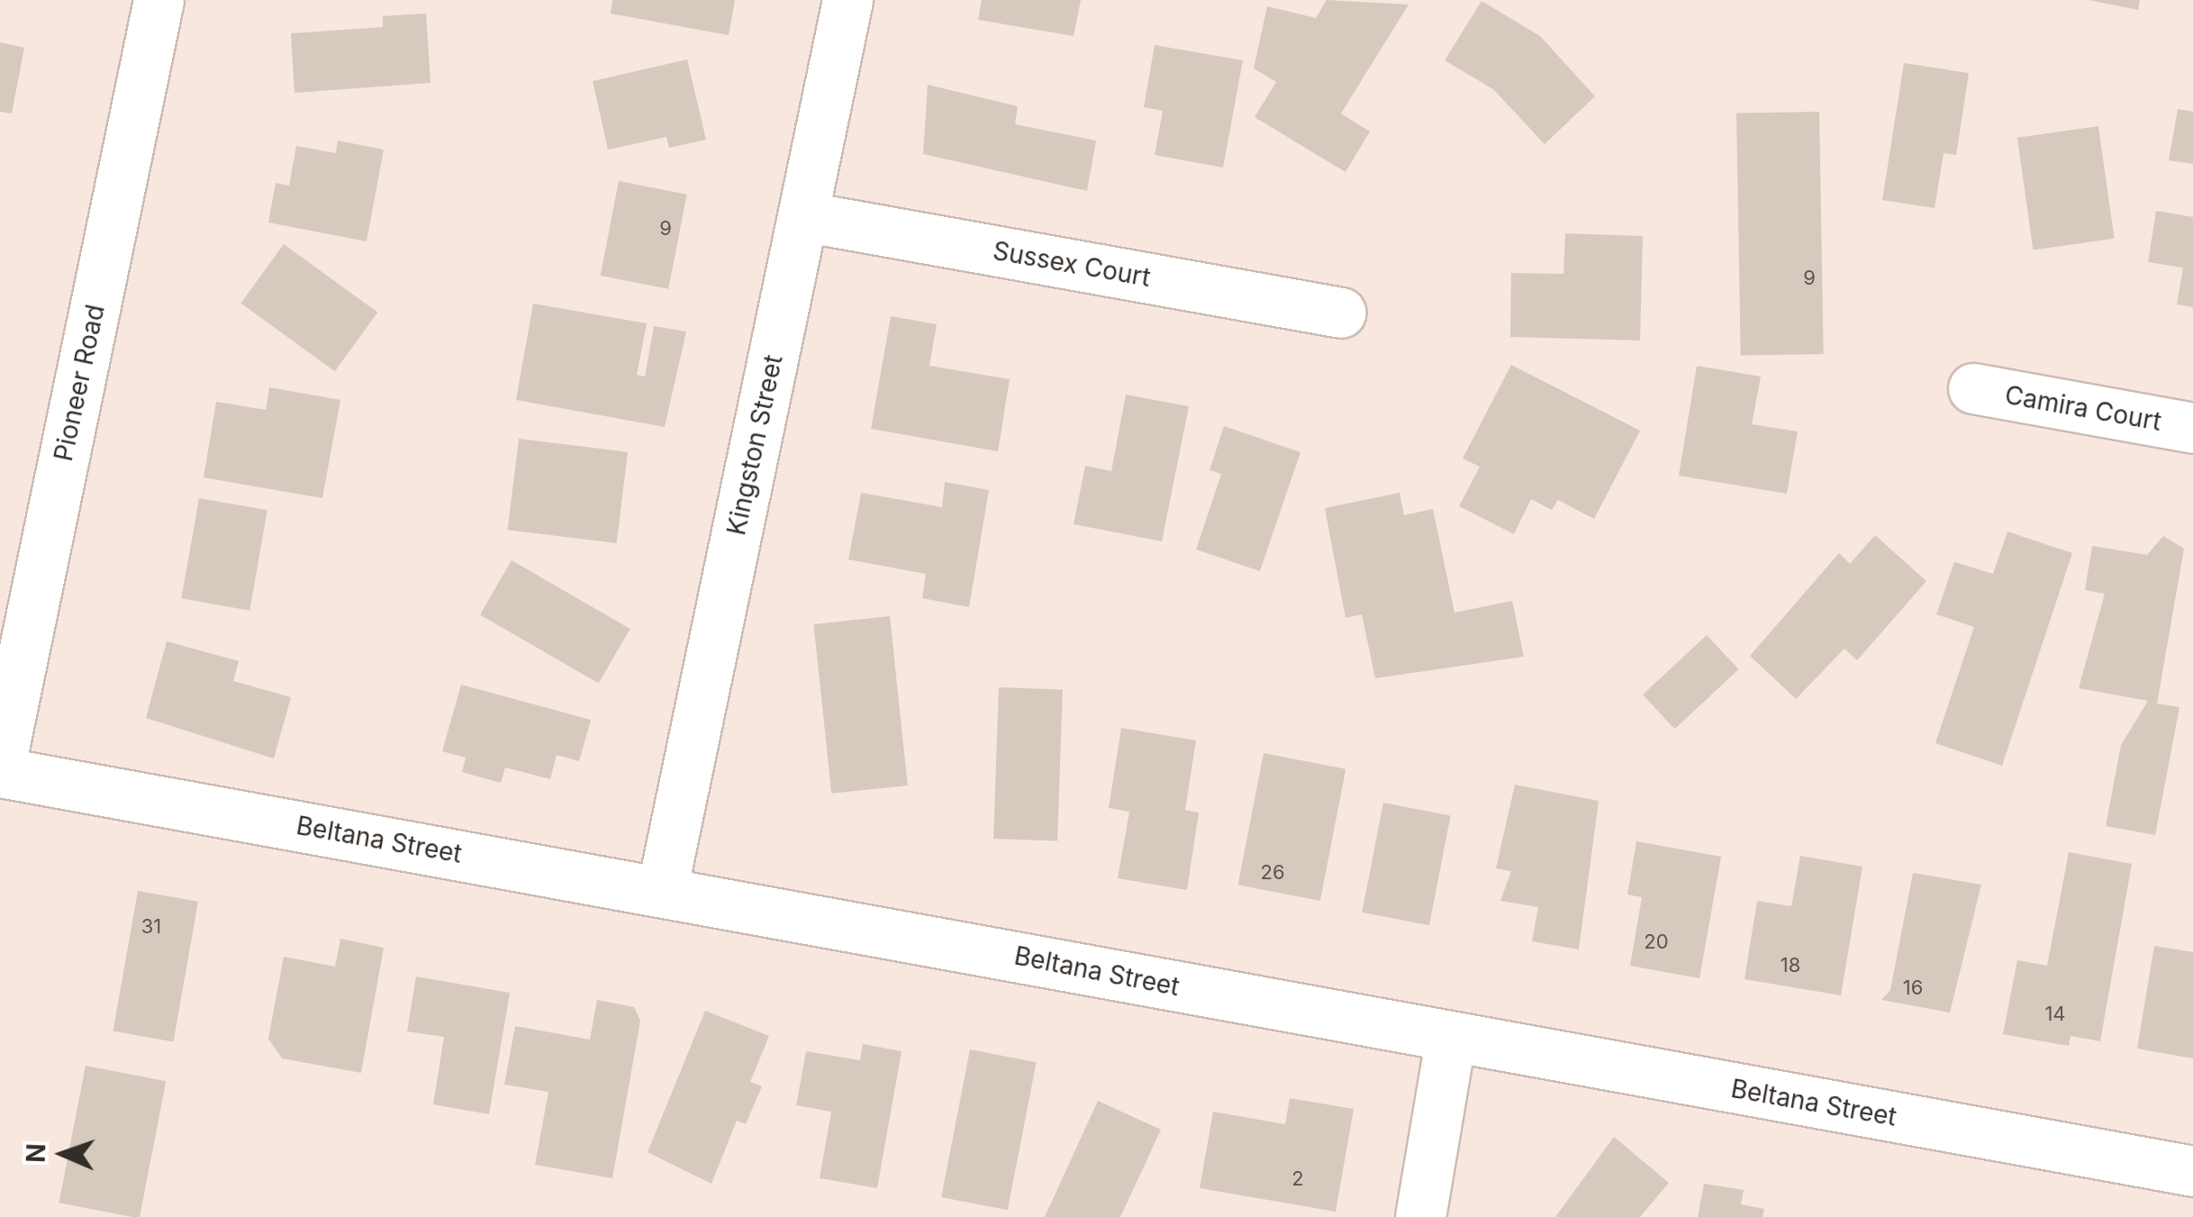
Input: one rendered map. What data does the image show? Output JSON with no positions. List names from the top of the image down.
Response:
{
  "streets": {
    "street": [
      "Sussex Court",
      "Pioneer Road",
      "Camira Court",
      "Kingston Street",
      "Beltana Street"
    ]
  },
  "crossings": [
    ["Sussex Court", "Kingston Street"],
    ["Kingston Street", "Beltana Street"]
  ],
  "house_numbers": [
    "9",
    "9",
    "26",
    "31",
    "20",
    "18",
    "16",
    "14",
    "2"
  ],
  "north": "left"
}
